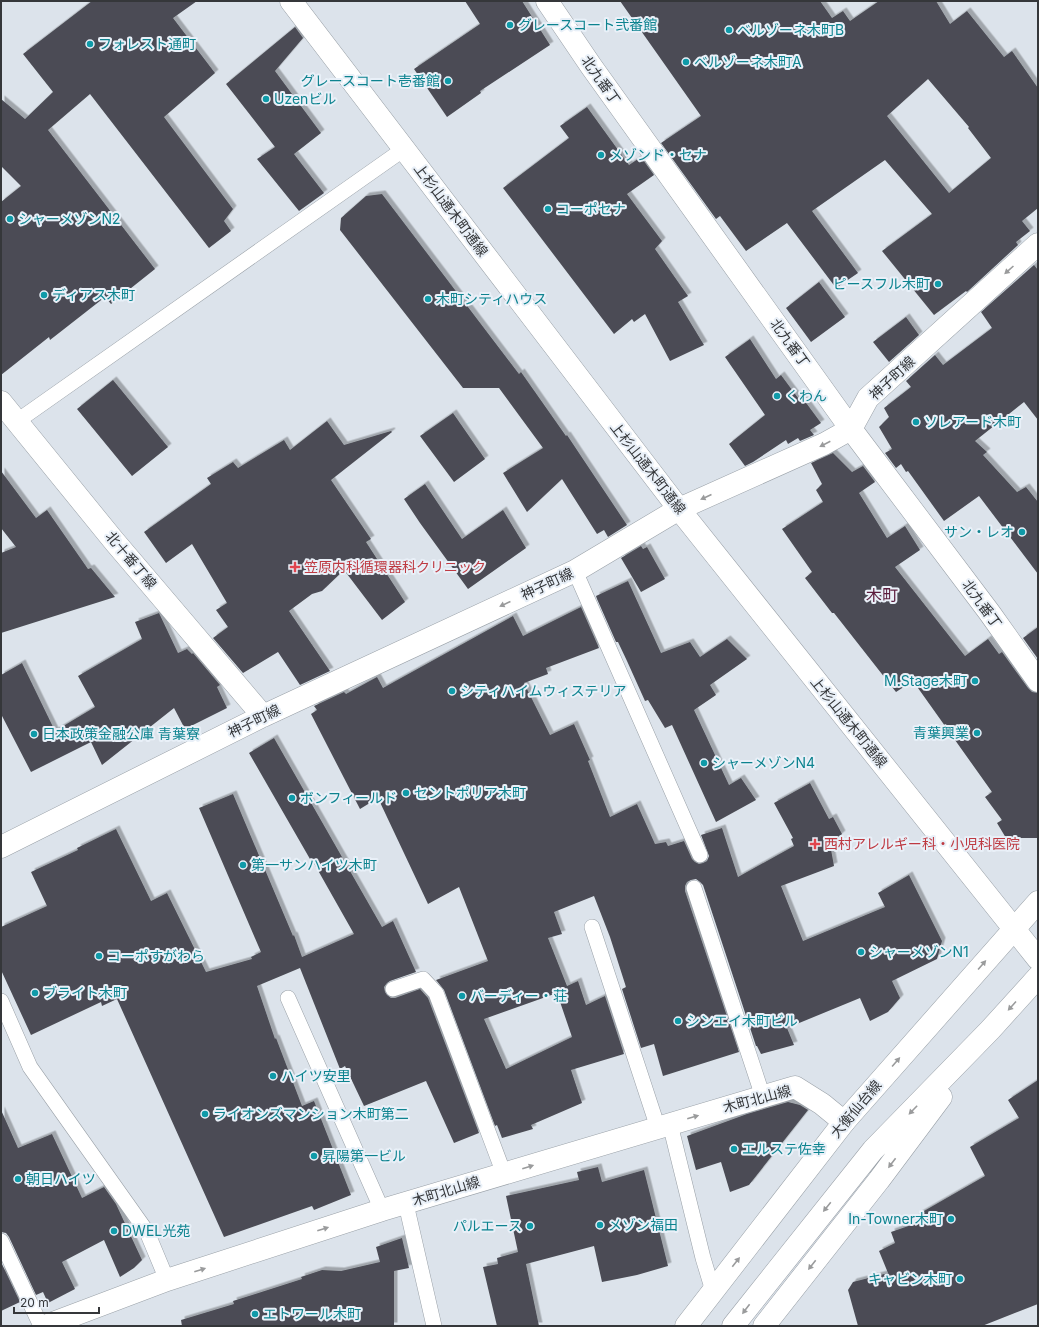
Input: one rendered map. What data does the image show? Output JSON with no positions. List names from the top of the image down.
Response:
{
  "streets": {
    "street": [
      "北九番丁",
      "上杉山通木町通線",
      "神子町線",
      "北十番丁線",
      "木町北山線",
      "大衡仙台線"
    ]
  },
  "crossings": [
    ["北九番丁", "神子町線"],
    ["上杉山通木町通線", "神子町線"],
    ["上杉山通木町通線", "大衡仙台線"],
    ["神子町線", "北十番丁線"],
    ["木町北山線", "大衡仙台線"]
  ],
  "one_way": ["神子町線", "木町北山線"],
  "districts": ["木町"],
  "places": {
    "other": [
      "グレースコート弐番館",
      "ベルゾーネ木町B",
      "フォレスト通町",
      "ベルゾーネ木町A",
      "グレースコート壱番館",
      "Uzenビル",
      "メゾンド・セナ",
      "コーポセナ",
      "シャーメゾンN2",
      "ピースフル木町",
      "ディアス木町",
      "木町シティハウス",
      "くわん",
      "ソレアード木町",
      "サン・レオ",
      "M.Stage木町",
      "シティハイムウィステリア",
      "青葉興業",
      "日本政策金融公庫 青葉寮",
      "シャーメゾンN4",
      "セントポリア木町",
      "ボンフィールド",
      "第一サンハイツ木町",
      "シャーメゾンN1",
      "コーポすがわら",
      "ブライト木町",
      "バーディー・荘",
      "シンエイ木町ビル",
      "ハイツ安里",
      "ライオンズマンション木町第二",
      "エルステ佐幸",
      "昇陽第一ビル",
      "朝日ハイツ",
      "In-Towner木町",
      "メゾン福田",
      "パルエース",
      "DWEL光苑",
      "キャビン木町",
      "エトワール木町"
    ],
    "health": ["笠原内科循環器科クリニック", "西村アレルギー科・小児科医院"]
  },
  "scale_bar": "20 m"
}
